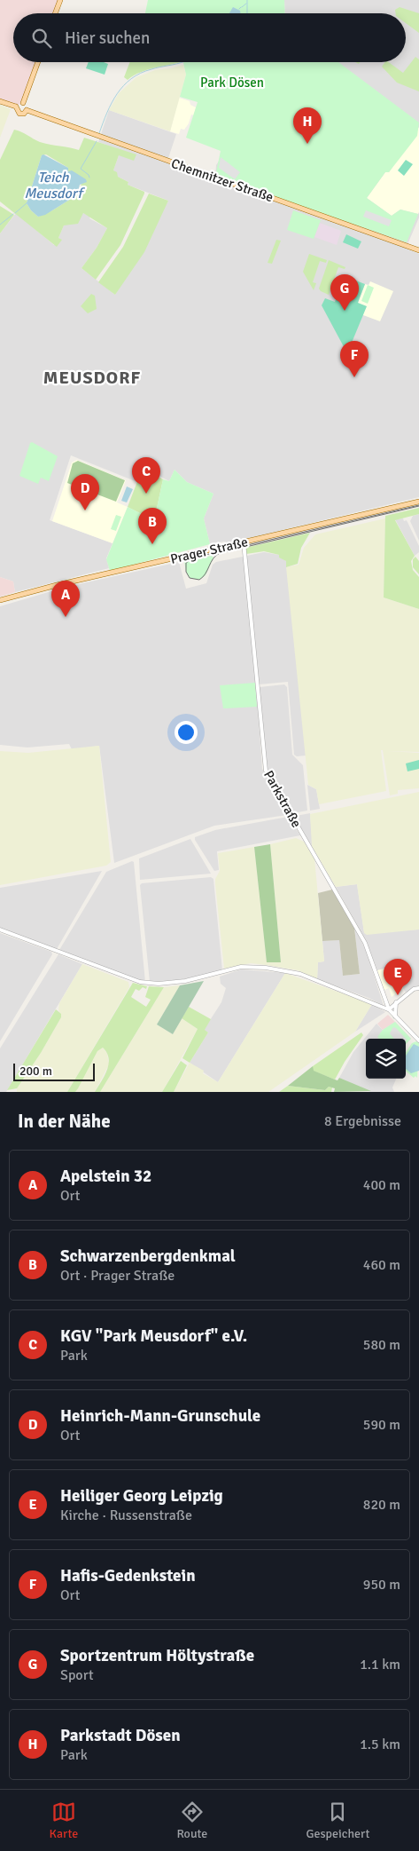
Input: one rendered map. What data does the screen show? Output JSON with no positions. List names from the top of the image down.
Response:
{
  "streets": {
    "main road": ["Chemnitzer Straße", "Prager Straße"],
    "street": ["Parkstraße"]
  },
  "crossings": [
    ["Prager Straße", "Parkstraße"]
  ],
  "districts": ["MEUSDORF"],
  "water": ["Teich Meusdorf"],
  "parks": ["Park Dösen"],
  "scale_bar": "200 m",
  "page": {
    "search": "Hier suchen",
    "pins": [
      "H",
      "G",
      "F",
      "C",
      "D",
      "B",
      "A",
      "E"
    ],
    "scale": "200 m",
    "heading": ["In der Nähe", "8 Ergebnisse"],
    "list": [
      {
        "mark": "A",
        "name": "Apelstein 32",
        "note": "Ort",
        "value": "400 m"
      },
      {
        "mark": "B",
        "name": "Schwarzenbergdenkmal",
        "note": "Ort · Prager Straße",
        "value": "460 m"
      },
      {
        "mark": "C",
        "name": "KGV \"Park Meusdorf\" e.V.",
        "note": "Park",
        "value": "580 m"
      },
      {
        "mark": "D",
        "name": "Heinrich-Mann-Grunschule",
        "note": "Ort",
        "value": "590 m"
      },
      {
        "mark": "E",
        "name": "Heiliger Georg Leipzig",
        "note": "Kirche · Russenstraße",
        "value": "820 m"
      },
      {
        "mark": "F",
        "name": "Hafis-Gedenkstein",
        "note": "Ort",
        "value": "950 m"
      },
      {
        "mark": "G",
        "name": "Sportzentrum Höltystraße",
        "note": "Sport",
        "value": "1.1 km"
      },
      {
        "mark": "H",
        "name": "Parkstadt Dösen",
        "note": "Park",
        "value": "1.5 km"
      }
    ],
    "nav": ["Karte", "Route", "Gespeichert"]
  }
}
